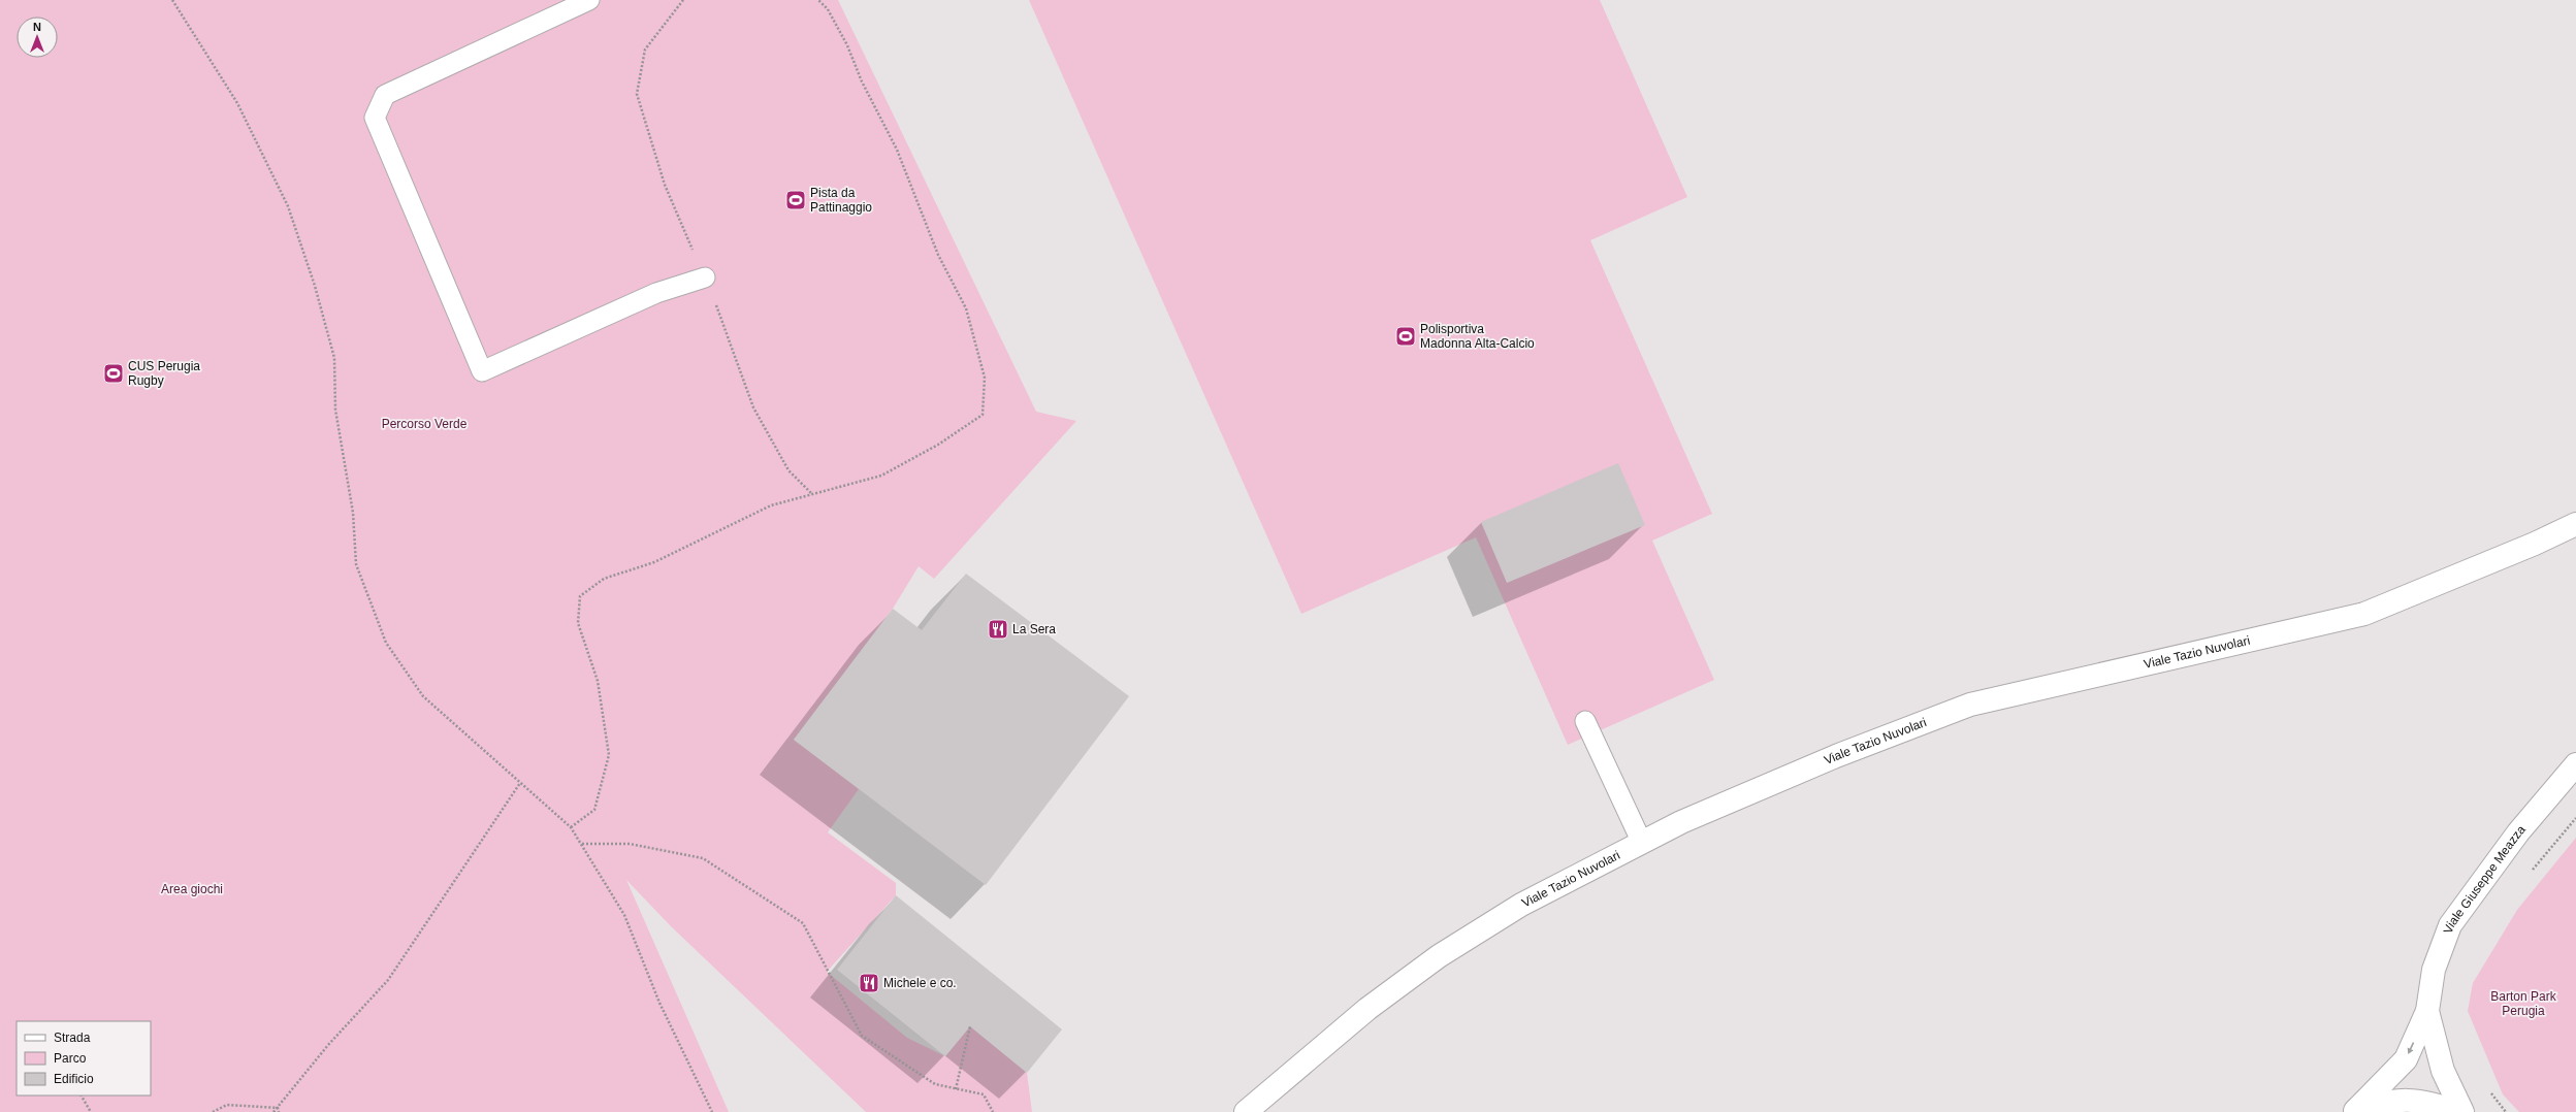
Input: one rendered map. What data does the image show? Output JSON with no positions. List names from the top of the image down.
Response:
{
  "streets": {
    "street": ["Viale Tazio Nuvolari", "Viale Giuseppe Meazza"]
  },
  "parks": ["Percorso Verde", "Area giochi", "Barton Park Perugia"],
  "places": {
    "sports": ["Pista da Pattinaggio", "Polisportiva Madonna Alta-Calcio", "CUS Perugia Rugby"],
    "restaurant": ["La Sera", "Michele e co."]
  },
  "legend": ["Strada", "Parco", "Edificio"],
  "north": "top"
}
